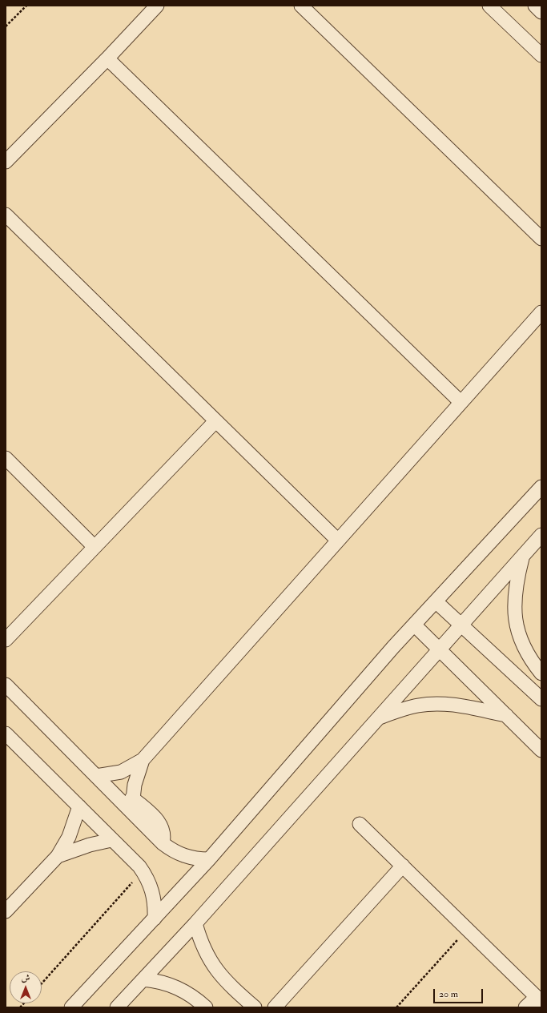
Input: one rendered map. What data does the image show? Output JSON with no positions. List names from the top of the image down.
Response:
{
  "scale_bar": "20 m",
  "north": "top"
}
